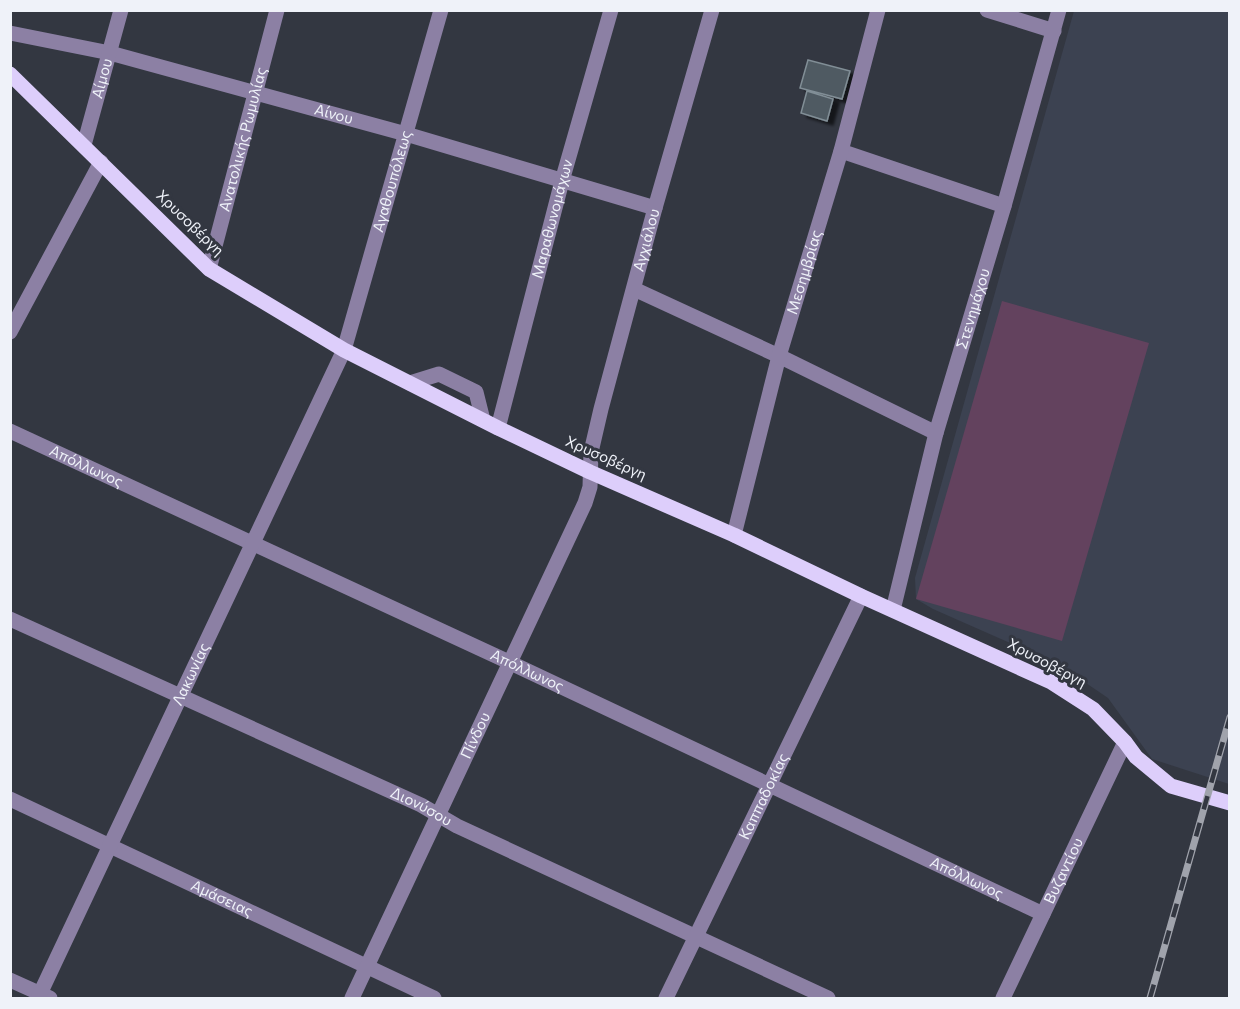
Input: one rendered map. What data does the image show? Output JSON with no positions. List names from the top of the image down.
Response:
{
  "streets": {
    "main road": ["Χρυσοβέργη"],
    "street": [
      "Αίμου",
      "Αίνου",
      "Ανατολικής Ρωμυλίας",
      "Αγαθουπόλεως",
      "Μαραθωνομάχων",
      "Αγχιάλου",
      "Μεσημβρίας",
      "Στενημάχου",
      "Απόλλωνος",
      "Λακωνίας",
      "Πίνδου",
      "Καππαδοκίας",
      "Διονύσου",
      "Βυζαντίου",
      "Αμάσειας"
    ]
  },
  "crossings": [
    ["Αίμου", "Αίνου"],
    ["Αίμου", "Χρυσοβέργη"],
    ["Αίνου", "Ανατολικής Ρωμυλίας"],
    ["Αίνου", "Αγαθουπόλεως"],
    ["Αίνου", "Μαραθωνομάχων"],
    ["Αίνου", "Αγχιάλου"],
    ["Ανατολικής Ρωμυλίας", "Χρυσοβέργη"],
    ["Αγαθουπόλεως", "Χρυσοβέργη"],
    ["Αγαθουπόλεως", "Λακωνίας"],
    ["Μαραθωνομάχων", "Χρυσοβέργη"],
    ["Χρυσοβέργη", "Αγχιάλου"],
    ["Χρυσοβέργη", "Μεσημβρίας"],
    ["Χρυσοβέργη", "Στενημάχου"],
    ["Χρυσοβέργη", "Λακωνίας"],
    ["Χρυσοβέργη", "Πίνδου"],
    ["Χρυσοβέργη", "Καππαδοκίας"],
    ["Χρυσοβέργη", "Βυζαντίου"],
    ["Αγχιάλου", "Πίνδου"],
    ["Απόλλωνος", "Λακωνίας"],
    ["Απόλλωνος", "Πίνδου"],
    ["Απόλλωνος", "Καππαδοκίας"],
    ["Απόλλωνος", "Βυζαντίου"],
    ["Λακωνίας", "Διονύσου"],
    ["Λακωνίας", "Αμάσειας"],
    ["Πίνδου", "Διονύσου"],
    ["Πίνδου", "Αμάσειας"],
    ["Καππαδοκίας", "Διονύσου"]
  ]
}
